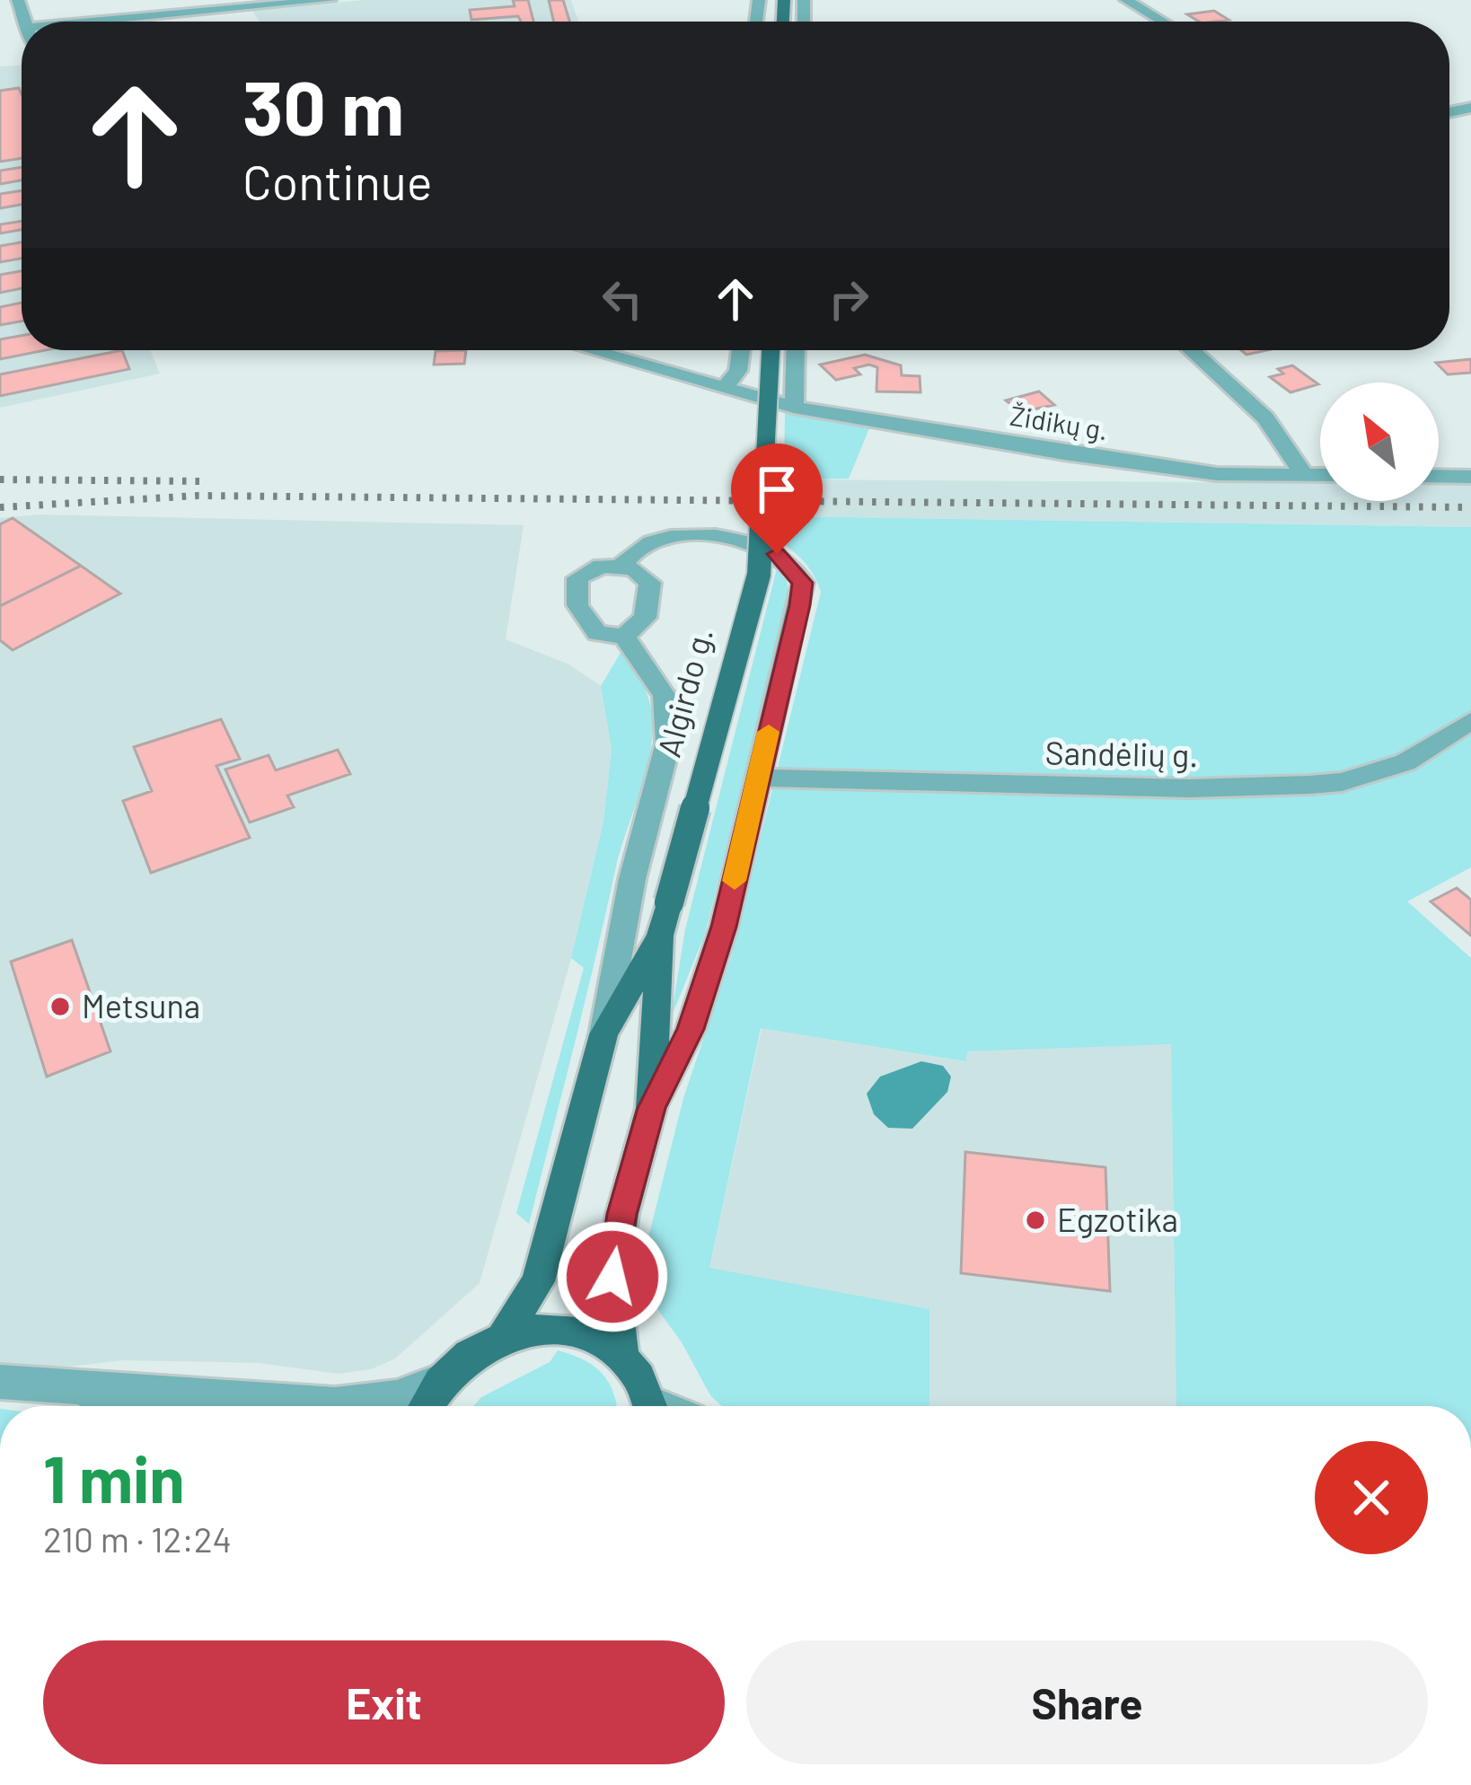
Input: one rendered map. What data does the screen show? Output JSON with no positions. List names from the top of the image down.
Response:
{
  "streets": {
    "main road": ["Algirdo g."],
    "street": ["Židikų g.", "Sandėlių g."]
  },
  "places": ["Metsuna", "Egzotika"],
  "north": "top left",
  "page": {
    "turn": ["30 m", "Continue"],
    "heading": ["1 min", "210 m · 12:24"],
    "buttons": ["Exit", "Share"]
  }
}
